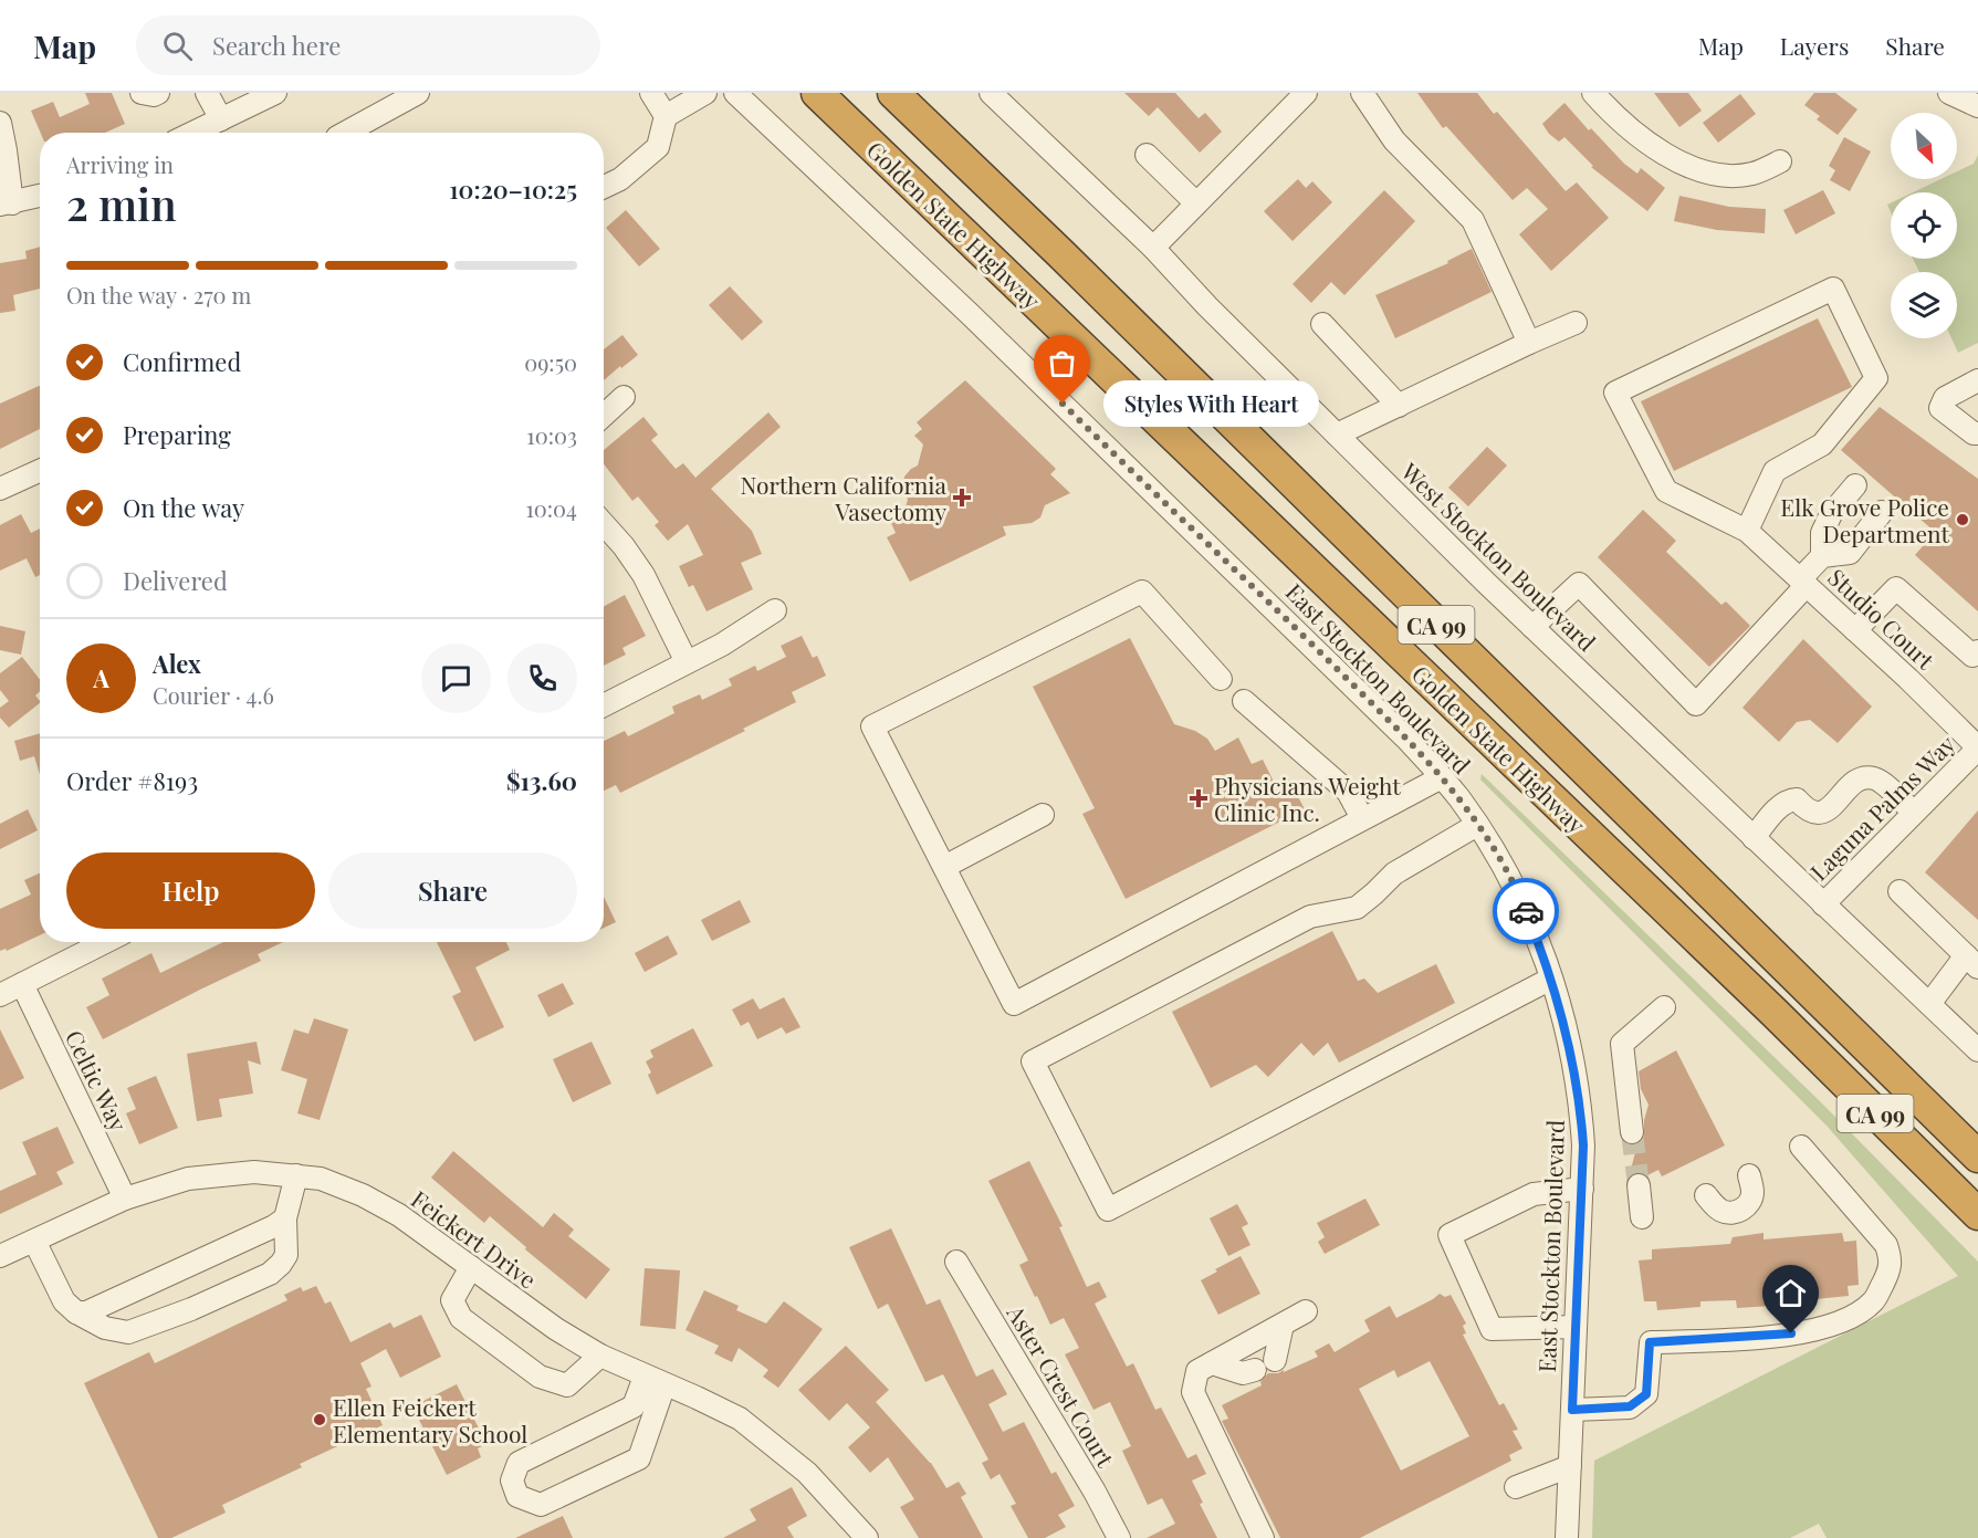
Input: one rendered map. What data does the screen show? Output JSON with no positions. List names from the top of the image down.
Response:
{
  "streets": {
    "highway": ["Golden State Highway", "CA 99"],
    "street": [
      "West Stockton Boulevard",
      "Studio Court",
      "East Stockton Boulevard",
      "Laguna Palms Way",
      "Celtic Way",
      "Feickert Drive",
      "Aster Crest Court"
    ]
  },
  "crossings": [
    ["West Stockton Boulevard", "Laguna Palms Way"],
    ["Studio Court", "Laguna Palms Way"],
    ["Celtic Way", "Feickert Drive"]
  ],
  "places": {
    "other": ["Styles With Heart", "Elk Grove Police Department", "Ellen Feickert Elementary School"],
    "health": ["Northern California Vasectomy", "Physicians Weight Clinic Inc."]
  },
  "north": "bottom right",
  "page": {
    "header": "Map",
    "search": "Search here",
    "nav": ["Map", "Layers", "Share"],
    "heading": ["2 min", "Arriving in", "10:20–10:25"],
    "panel": [
      "Alex",
      "Courier · 4.6",
      "Order #8193",
      "$13.60"
    ],
    "bar": "On the way · 270 m",
    "list": [
      ["Confirmed", "09:50"],
      ["Preparing", "10:03"],
      ["On the way", "10:04"],
      "Delivered"
    ],
    "bubble": "Styles With Heart",
    "round": "A",
    "buttons": ["Help", "Share"]
  }
}
